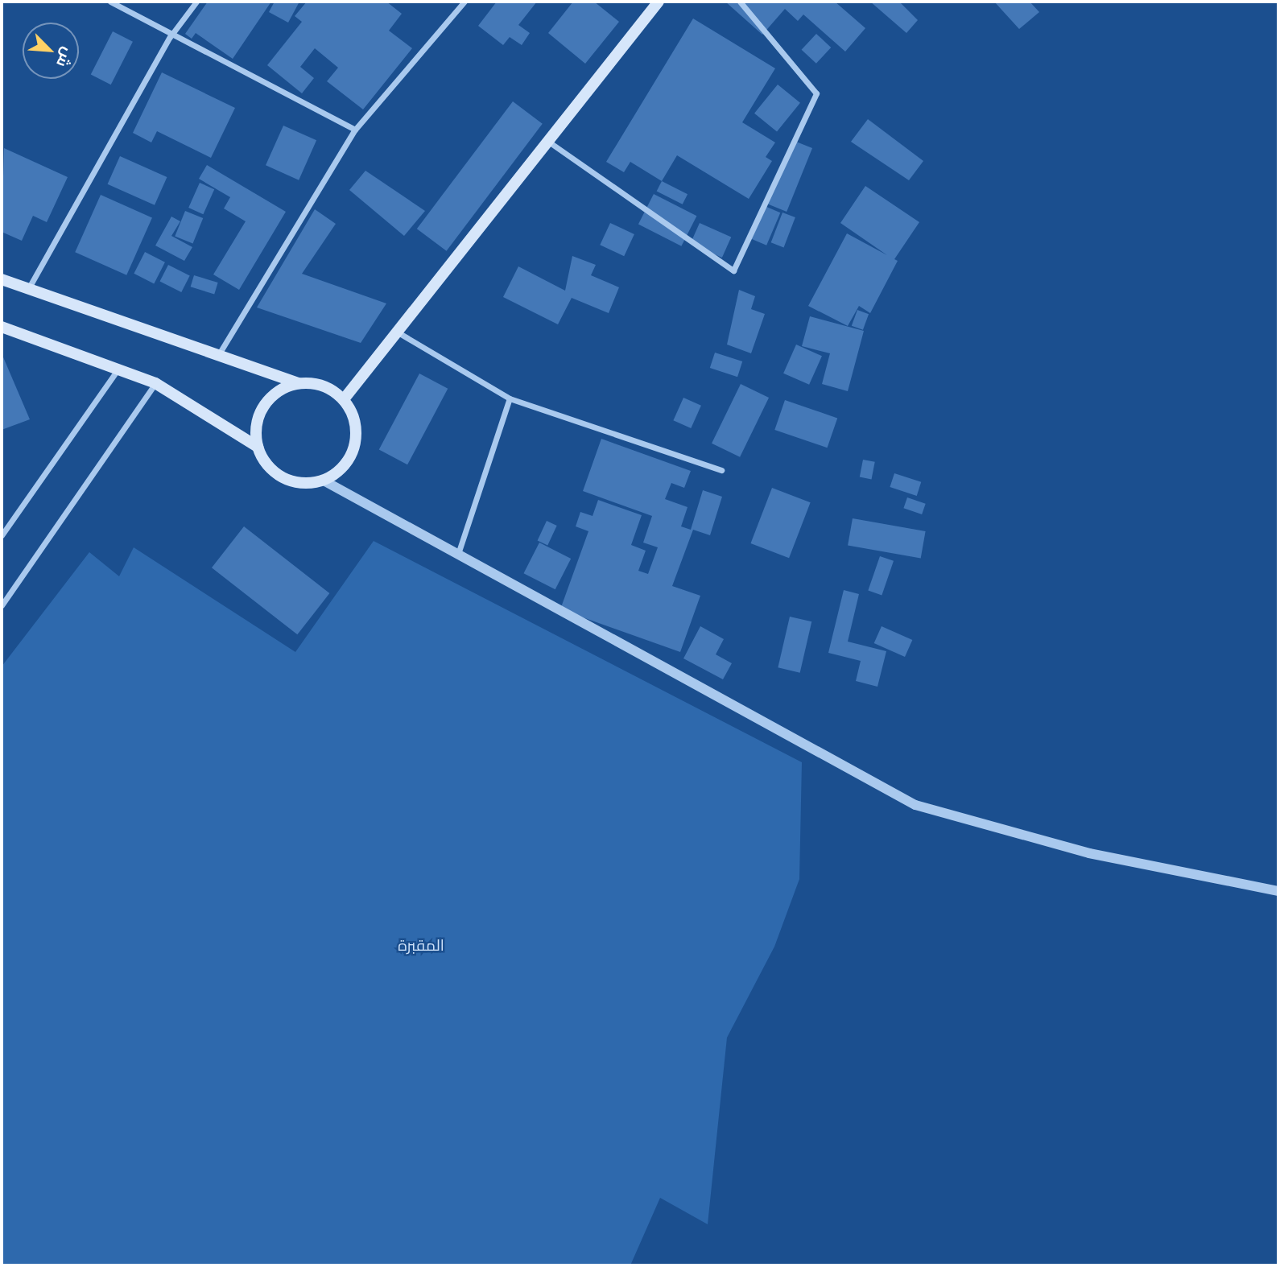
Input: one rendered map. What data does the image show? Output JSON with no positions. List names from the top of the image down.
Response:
{
  "parks": ["المقبرة"],
  "north": "bottom right"
}
